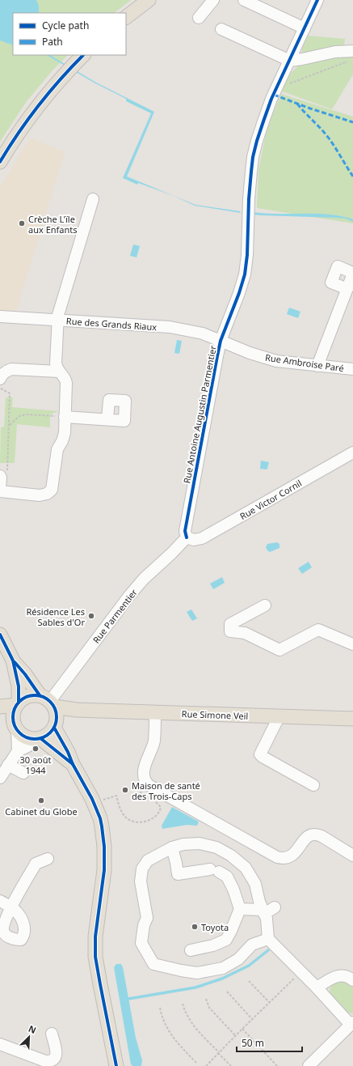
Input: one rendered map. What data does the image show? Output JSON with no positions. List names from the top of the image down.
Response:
{
  "streets": {
    "main road": ["Rue Simone Veil"],
    "street": [
      "Rue des Grands Riaux",
      "Rue Ambroise Paré",
      "Rue Antoine Augustin Parmentier",
      "Rue Victor Cornil",
      "Rue Parmentier"
    ]
  },
  "crossings": [
    ["Rue des Grands Riaux", "Rue Ambroise Paré"],
    ["Rue des Grands Riaux", "Rue Antoine Augustin Parmentier"],
    ["Rue Ambroise Paré", "Rue Antoine Augustin Parmentier"],
    ["Rue Antoine Augustin Parmentier", "Rue Victor Cornil"],
    ["Rue Antoine Augustin Parmentier", "Rue Parmentier"],
    ["Rue Victor Cornil", "Rue Parmentier"],
    ["Rue Parmentier", "Rue Simone Veil"]
  ],
  "places": [
    "Crèche L'ïle aux Enfants",
    "Résidence Les Sables d'Or",
    "30 août 1944",
    "Maison de santé des Trois-Caps",
    "Cabinet du Globe",
    "Toyota"
  ],
  "legend": ["Cycle path", "Path"],
  "scale_bar": "50 m",
  "north": "top right"
}
